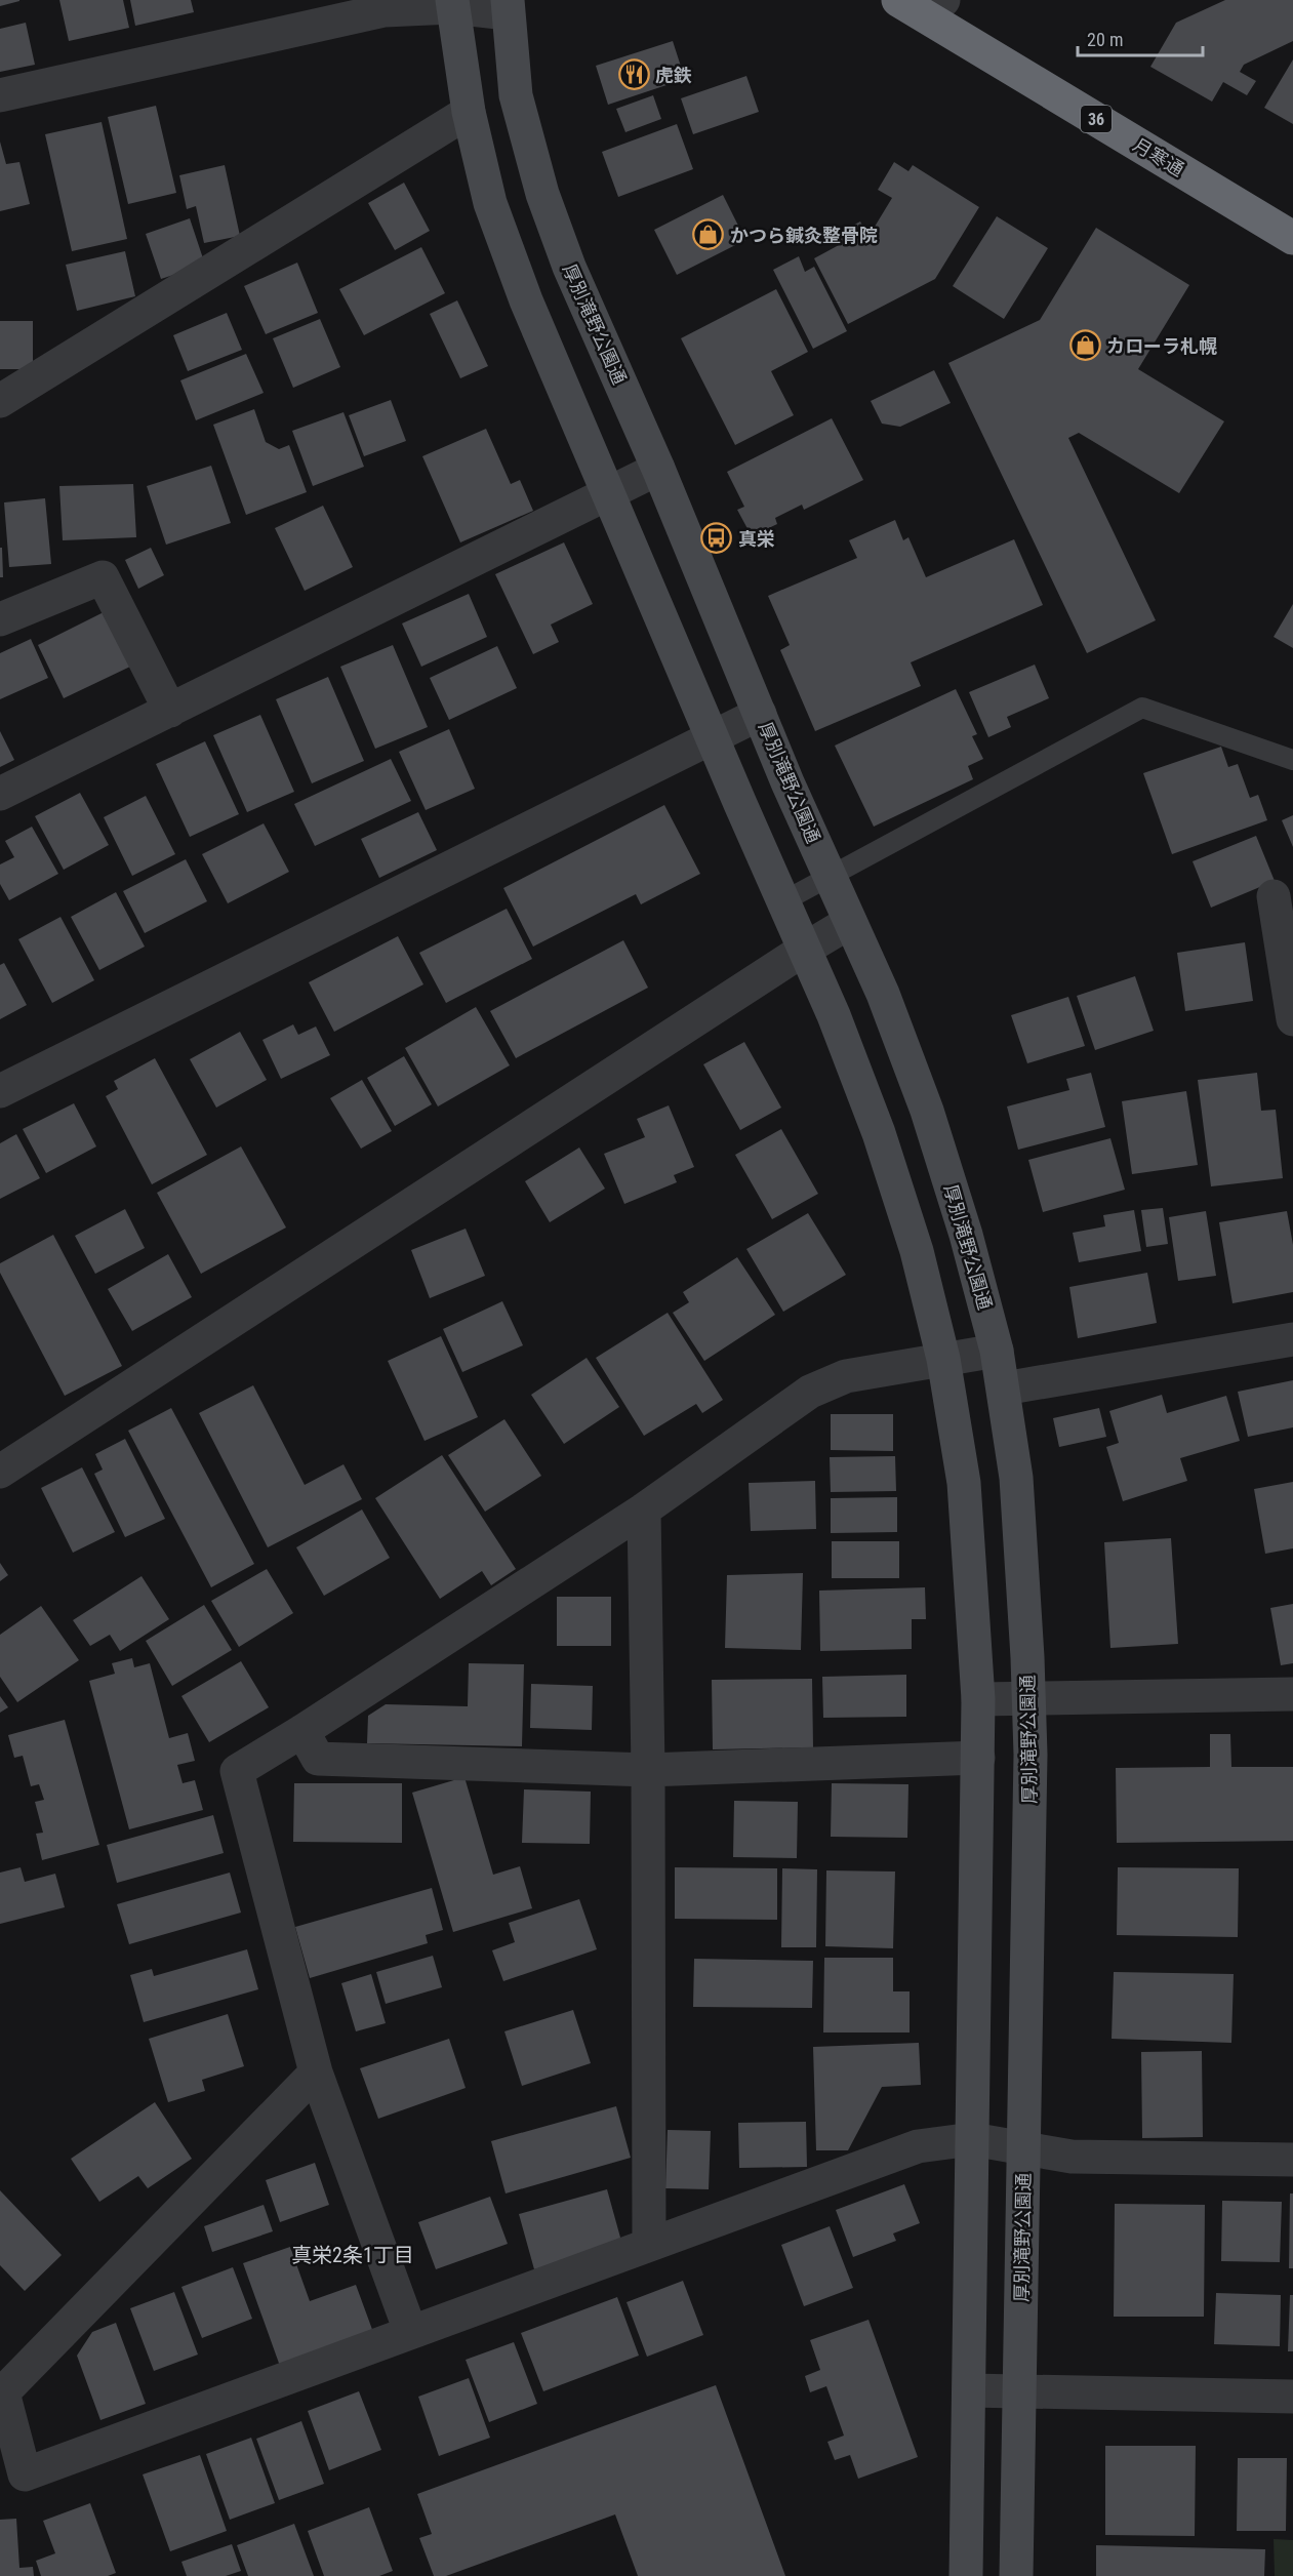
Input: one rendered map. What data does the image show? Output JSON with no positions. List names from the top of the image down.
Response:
{
  "streets": {
    "highway": ["36", "月寒通"],
    "main road": ["厚別滝野公園通"]
  },
  "districts": ["真栄2条1丁目"],
  "places": {
    "restaurant": ["虎鉄"],
    "shop": ["かつら鍼灸整骨院", "カローラ札幌"],
    "bus stop": ["真栄"]
  },
  "scale_bar": "20 m"
}
